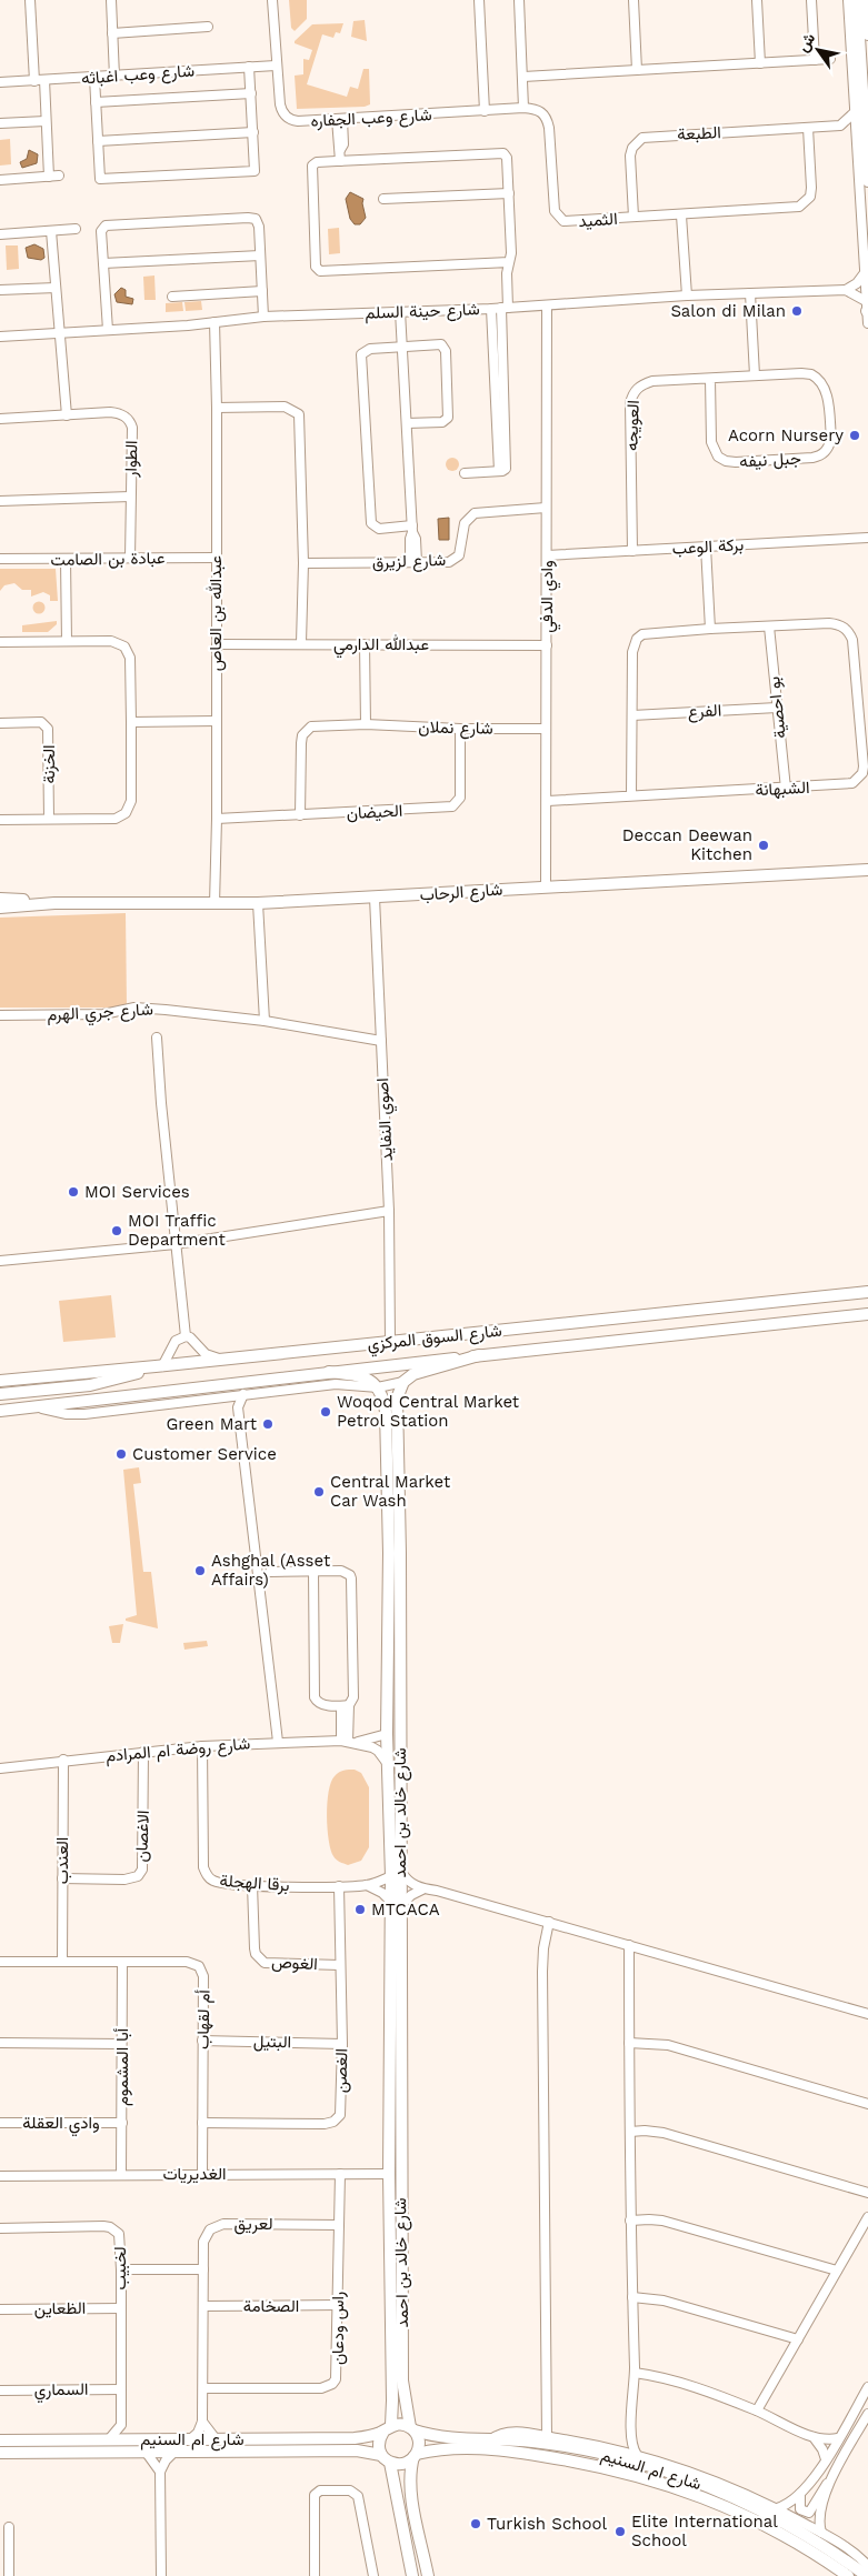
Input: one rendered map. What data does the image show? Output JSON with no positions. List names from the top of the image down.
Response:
{
  "streets": {
    "main road": [
      "شارع الرحاب",
      "شارع السوق المركزي",
      "شارع خالد بن احمد",
      "شارع ام السنيم"
    ],
    "street": [
      "شارع وعب اغباثه",
      "شارع وعب الجفاره",
      "الطبعة",
      "الثميد",
      "شارع حينة السلم",
      "العويجه",
      "الطوار",
      "جبل نيفه",
      "بركة الوعب",
      "عبادة بن الصامت",
      "شارع لزيرق",
      "وادي الدفي",
      "عبدالله بن العاص",
      "عبدالله الدارمي",
      "بو احصية",
      "الفرع",
      "شارع نملان",
      "الخزنة",
      "الشبهانة",
      "الحيضان",
      "شارع جري الهرم",
      "اصوي النفايد",
      "شارع روضة ام المرادم",
      "الاغصان",
      "العندب",
      "برقا الهجلة",
      "الغوص",
      "أم لقهاب",
      "البتيل",
      "أبا المشموم",
      "الغصن",
      "وادي العقلة",
      "الغديريات",
      "لعريق",
      "لخبيب",
      "الصخامة",
      "الظعاين",
      "راس ودعان",
      "السماري"
    ]
  },
  "crossings": [
    ["شارع وعب اغباثه", "شارع وعب الجفاره"],
    ["شارع وعب الجفاره", "الثميد"],
    ["الطبعة", "الثميد"],
    ["شارع حينة السلم", "وادي الدفي"],
    ["شارع حينة السلم", "عبدالله بن العاص"],
    ["العويجه", "جبل نيفه"],
    ["العويجه", "بركة الوعب"],
    ["الطوار", "عبادة بن الصامت"],
    ["بركة الوعب", "وادي الدفي"],
    ["عبادة بن الصامت", "عبدالله بن العاص"],
    ["شارع لزيرق", "وادي الدفي"],
    ["وادي الدفي", "عبدالله الدارمي"],
    ["وادي الدفي", "شارع نملان"],
    ["وادي الدفي", "الشبهانة"],
    ["وادي الدفي", "شارع الرحاب"],
    ["عبدالله بن العاص", "عبدالله الدارمي"],
    ["عبدالله بن العاص", "الحيضان"],
    ["عبدالله بن العاص", "شارع الرحاب"],
    ["بو احصية", "الفرع"],
    ["بو احصية", "الشبهانة"],
    ["الفرع", "الشبهانة"],
    ["شارع نملان", "الحيضان"],
    ["شارع الرحاب", "اصوي النفايد"],
    ["شارع جري الهرم", "اصوي النفايد"],
    ["اصوي النفايد", "شارع السوق المركزي"],
    ["شارع السوق المركزي", "شارع خالد بن احمد"],
    ["شارع روضة ام المرادم", "شارع خالد بن احمد"],
    ["شارع روضة ام المرادم", "الاغصان"],
    ["شارع روضة ام المرادم", "العندب"],
    ["شارع روضة ام المرادم", "برقا الهجلة"],
    ["شارع خالد بن احمد", "برقا الهجلة"],
    ["شارع خالد بن احمد", "الغديريات"],
    ["شارع خالد بن احمد", "شارع ام السنيم"],
    ["الاغصان", "العندب"],
    ["العندب", "أم لقهاب"],
    ["برقا الهجلة", "الغوص"],
    ["برقا الهجلة", "الغصن"],
    ["الغوص", "الغصن"],
    ["أم لقهاب", "البتيل"],
    ["أم لقهاب", "أبا المشموم"],
    ["أم لقهاب", "الغصن"],
    ["أم لقهاب", "الغديريات"],
    ["البتيل", "الغصن"],
    ["أبا المشموم", "وادي العقلة"],
    ["أبا المشموم", "الغديريات"],
    ["الغديريات", "راس ودعان"],
    ["لعريق", "الصخامة"],
    ["لعريق", "راس ودعان"],
    ["لخبيب", "الظعاين"],
    ["لخبيب", "السماري"],
    ["الصخامة", "راس ودعان"]
  ],
  "places": [
    "Salon di Milan",
    "Acorn Nursery",
    "Deccan Deewan Kitchen",
    "MOI Services",
    "MOI Traffic Department",
    "Woqod Central Market Petrol Station",
    "Green Mart",
    "Customer Service",
    "Central Market Car Wash",
    "Ashghal (Asset Affairs)",
    "MTCACA",
    "Turkish School",
    "Elite International School"
  ],
  "north": "top left"
}
